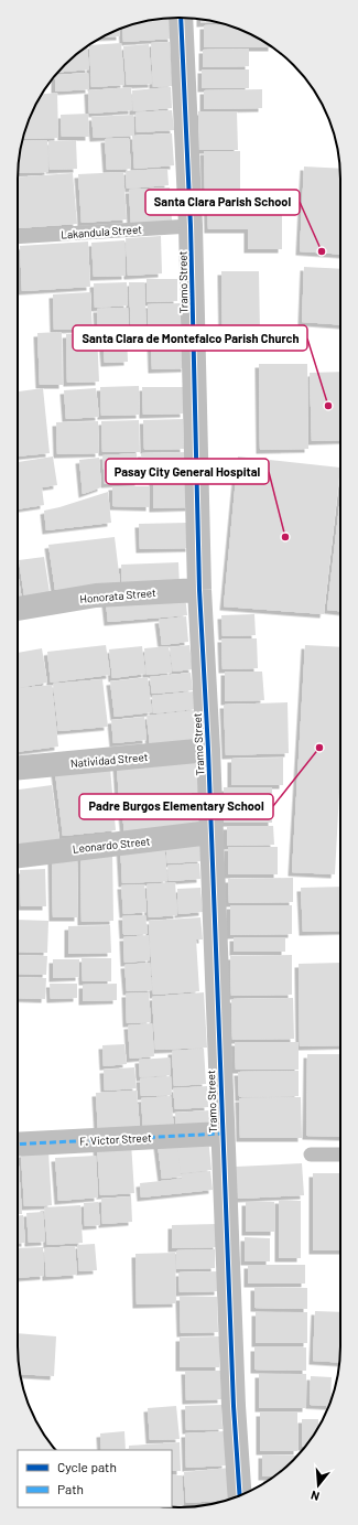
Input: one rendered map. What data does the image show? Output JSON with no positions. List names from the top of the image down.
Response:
{
  "streets": {
    "street": [
      "Tramo Street",
      "Honorata Street",
      "Natividad Street",
      "Leonardo Street",
      "F. Victor Street"
    ],
    "lane": ["Lakandula Street"]
  },
  "crossings": [
    ["Lakandula Street", "Tramo Street"],
    ["Tramo Street", "Honorata Street"],
    ["Tramo Street", "Natividad Street"],
    ["Tramo Street", "Leonardo Street"],
    ["Tramo Street", "F. Victor Street"]
  ],
  "places": [
    "Santa Clara Parish School",
    "Santa Clara de Montefalco Parish Church",
    "Pasay City General Hospital",
    "Padre Burgos Elementary School"
  ],
  "legend": ["Cycle path", "Path"],
  "north": "bottom"
}
